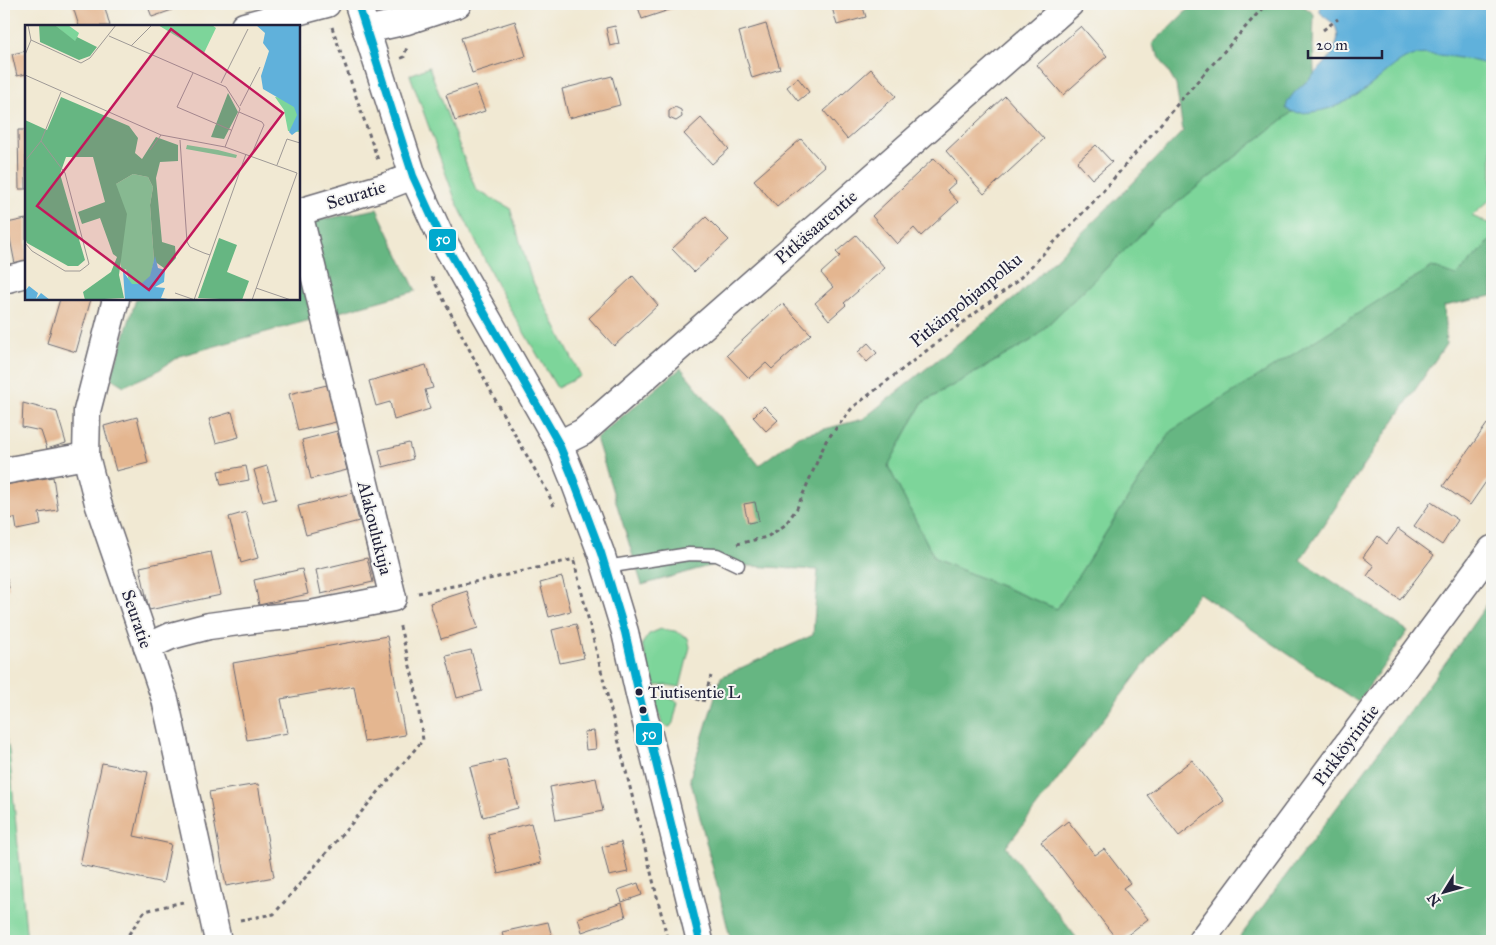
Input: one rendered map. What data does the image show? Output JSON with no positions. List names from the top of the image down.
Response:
{
  "streets": {
    "street": [
      "Seuratie",
      "Pitkäsaarentie",
      "Alakoulukuja",
      "Pirkköyrintie"
    ],
    "path": ["Pitkänpohjanpolku"]
  },
  "crossings": [
    ["Seuratie", "Alakoulukuja"]
  ],
  "places": ["Tiutisentie L"],
  "lines": ["transit line 50"],
  "scale_bar": "20 m",
  "north": "bottom left"
}
